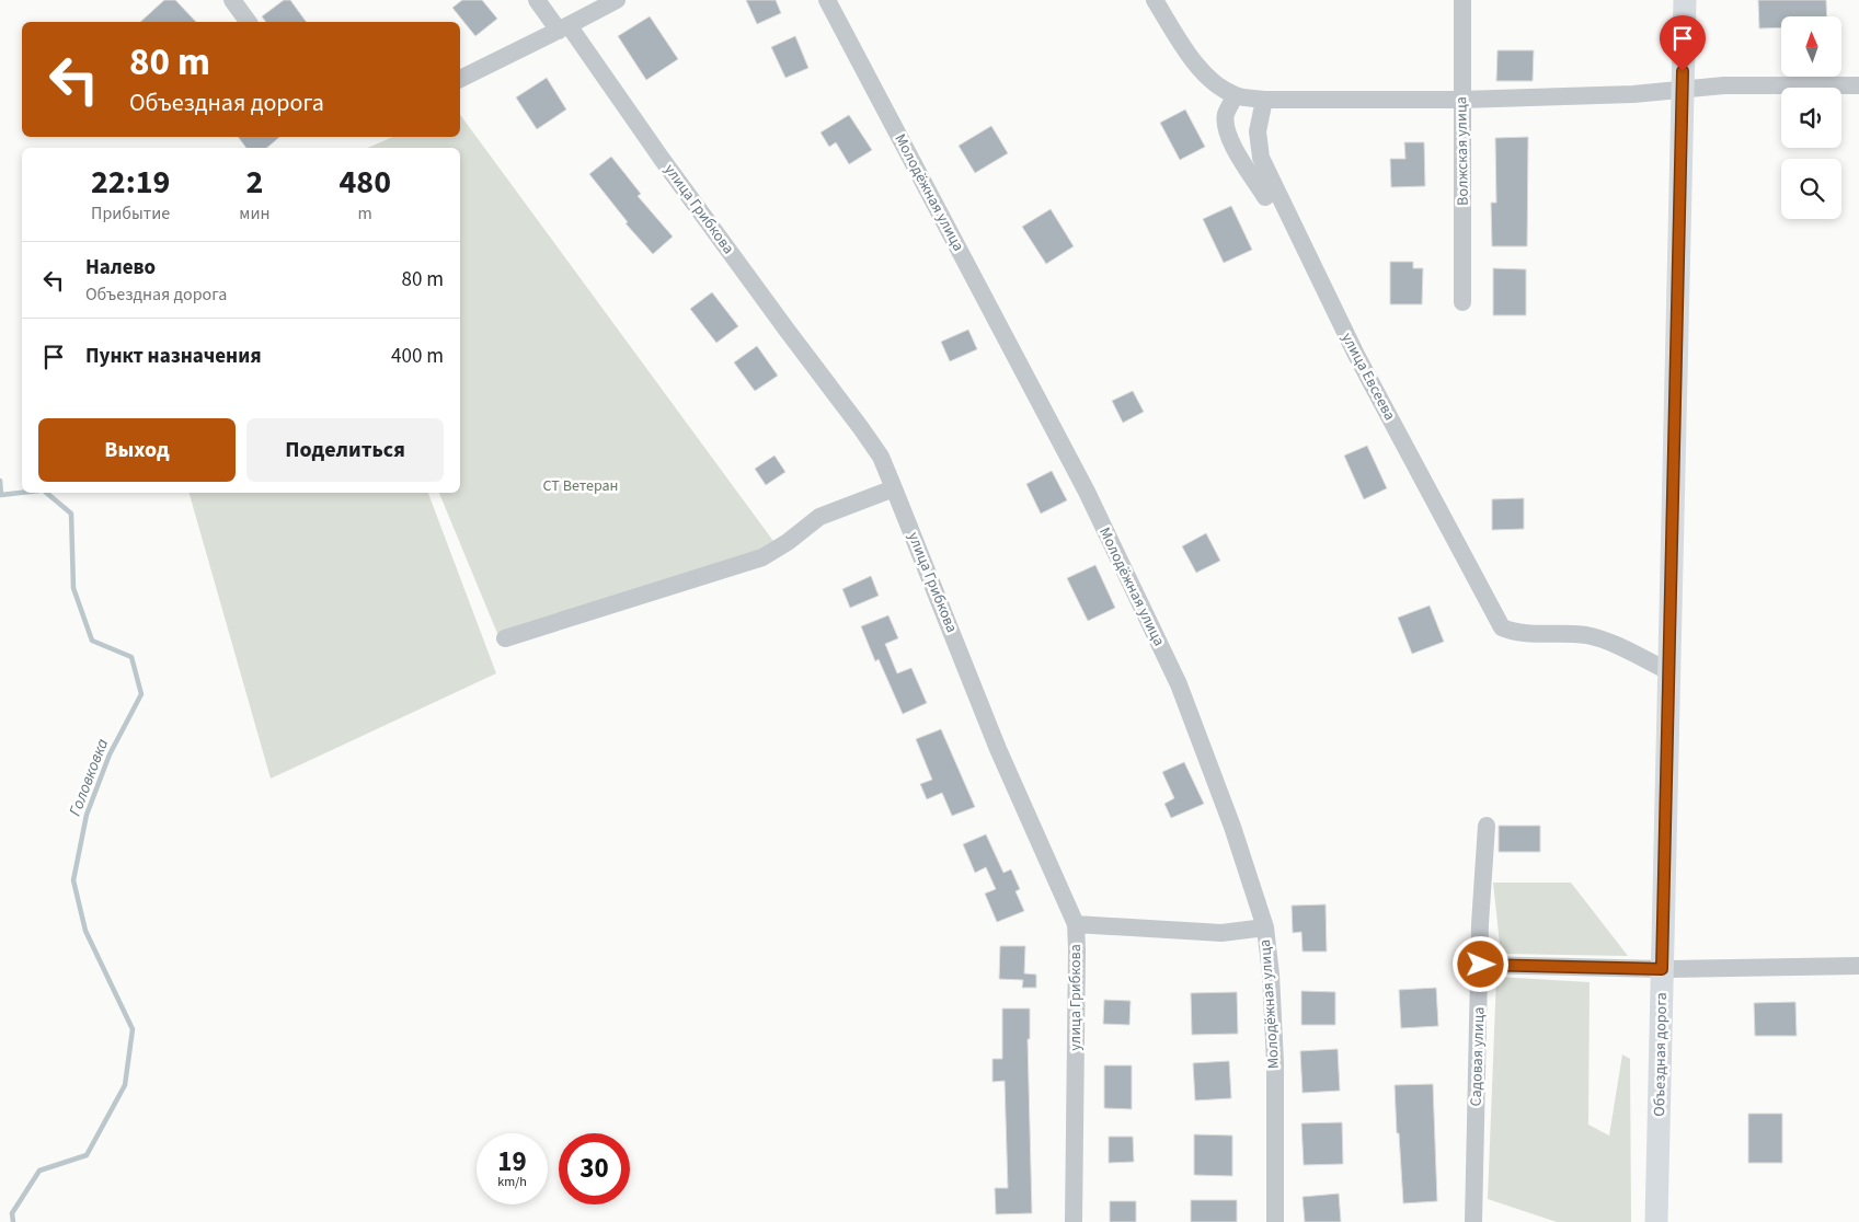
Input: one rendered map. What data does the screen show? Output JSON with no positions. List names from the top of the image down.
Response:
{
  "streets": {
    "main road": ["Объездная дорога"],
    "street": [
      "Волжская улица",
      "Молодёжная улица",
      "улица Грибкова",
      "улица Евсеева",
      "Садовая улица"
    ]
  },
  "crossings": [
    ["улица Евсеева", "Объездная дорога"]
  ],
  "water": ["Головковка"],
  "parks": ["СТ Ветеран"],
  "north": "top",
  "page": {
    "turn": ["80 m", "Объездная дорога"],
    "eta": [
      "22:19",
      "Прибытие",
      "2",
      "мин",
      "480",
      "m"
    ],
    "list": [
      {
        "name": "Налево",
        "note": "Объездная дорога",
        "value": "80 m"
      },
      {
        "name": "Пункт назначения",
        "value": "400 m"
      }
    ],
    "buttons": ["Выход", "Поделиться"],
    "speed": "19 km/h",
    "limit": "30"
  }
}
